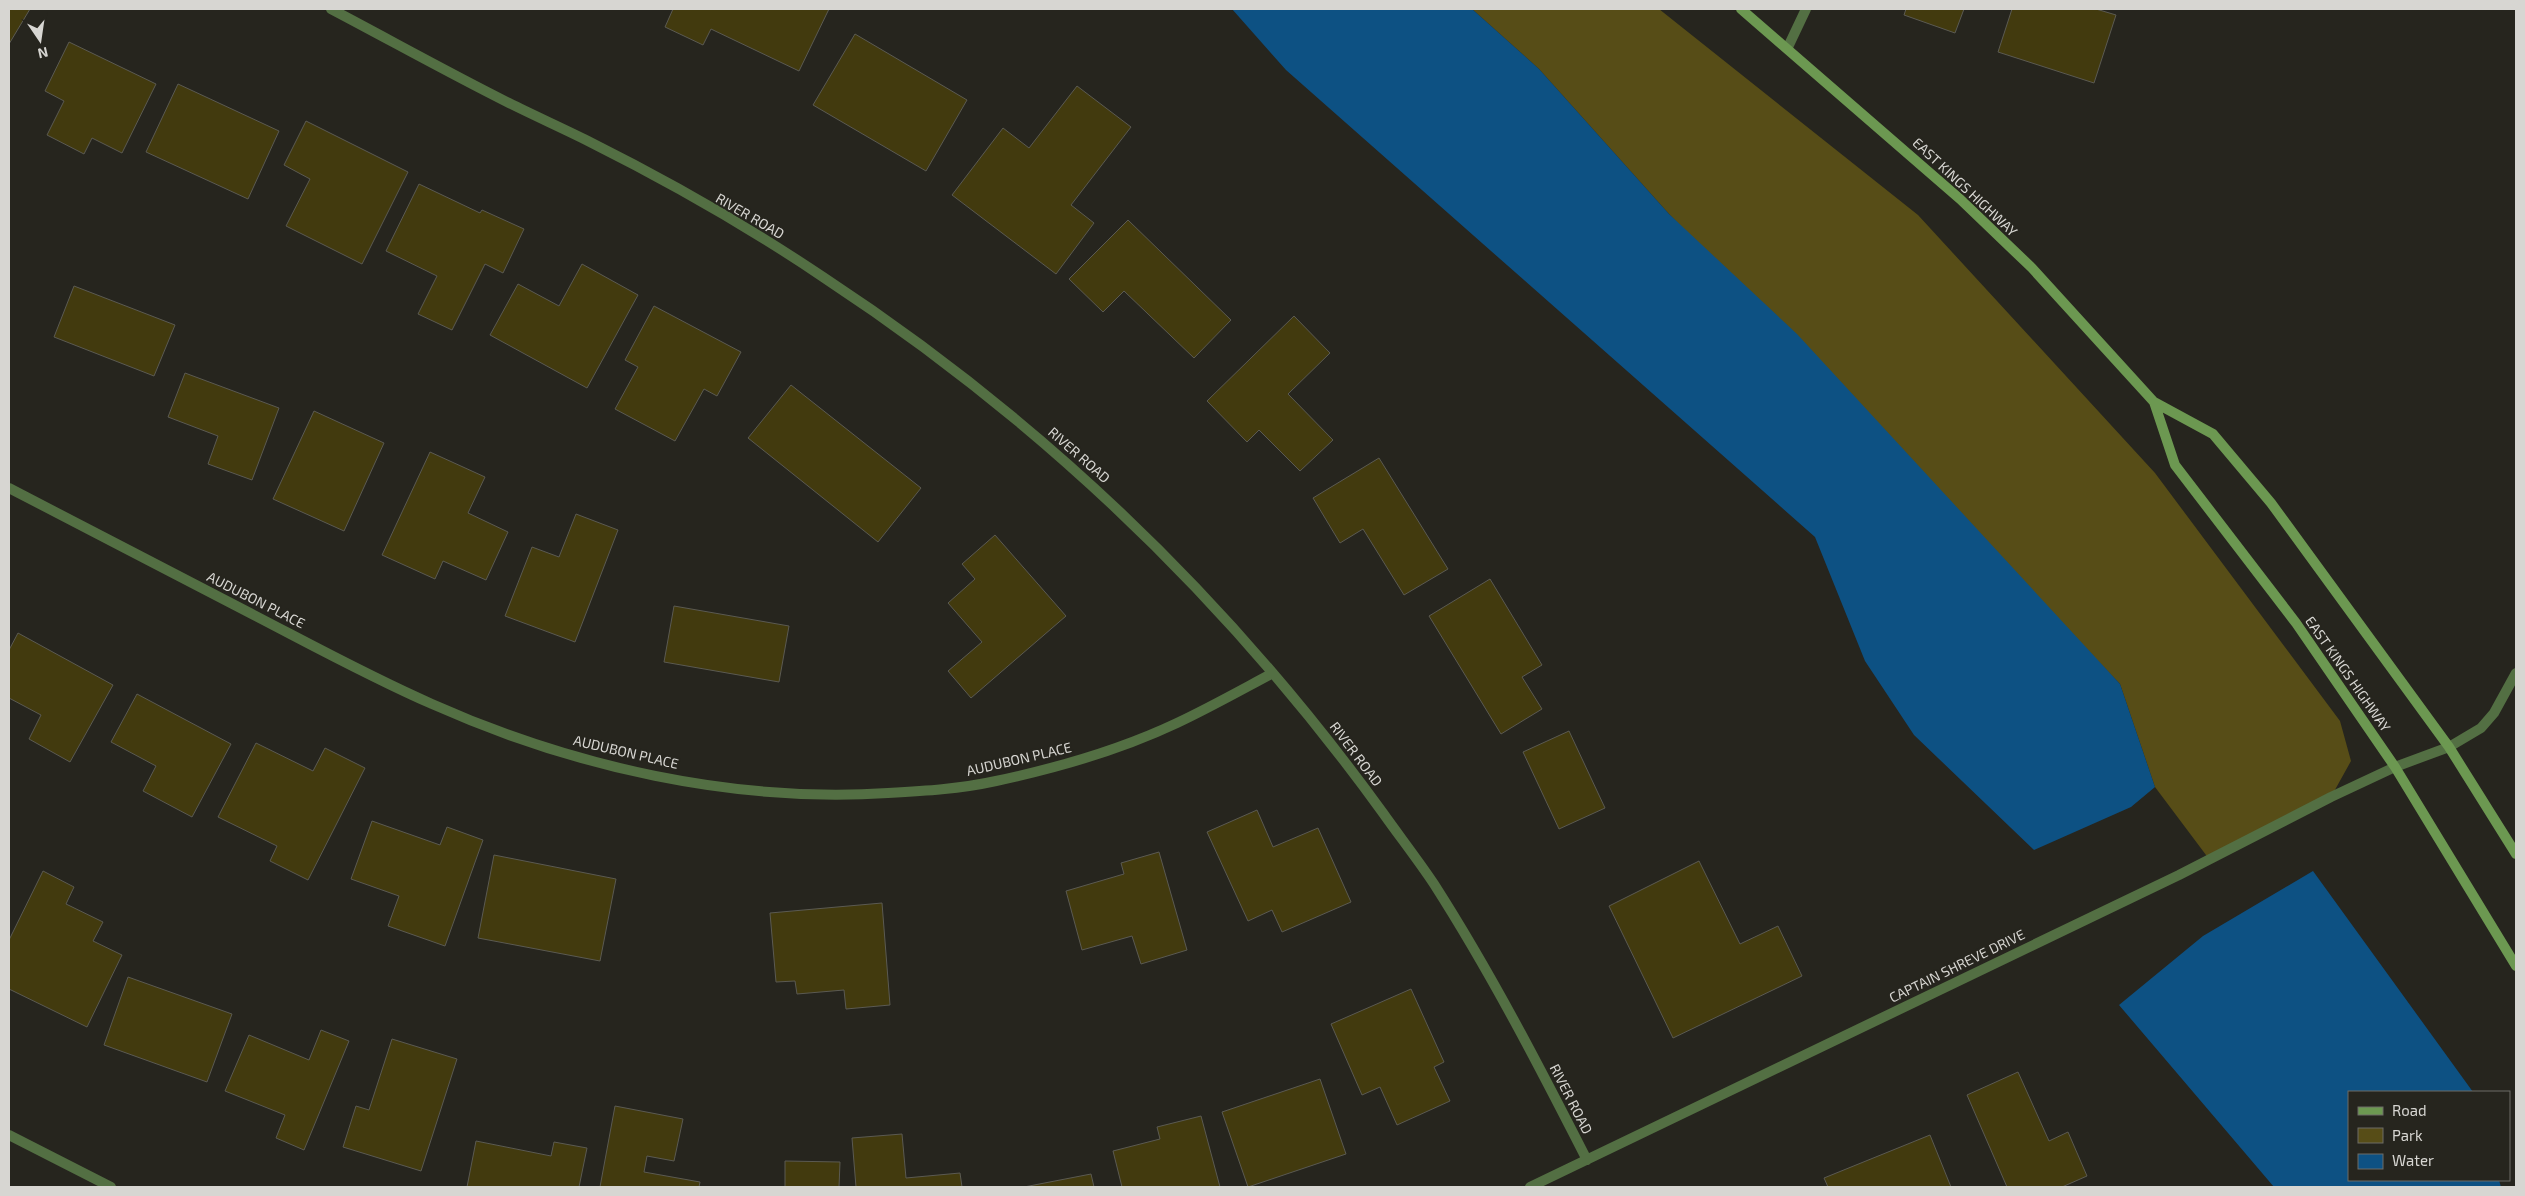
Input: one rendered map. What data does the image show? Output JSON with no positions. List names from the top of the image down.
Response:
{
  "streets": {
    "main road": ["EAST KINGS HIGHWAY"],
    "street": ["RIVER ROAD", "AUDUBON PLACE", "CAPTAIN SHREVE DRIVE"]
  },
  "crossings": [
    ["EAST KINGS HIGHWAY", "CAPTAIN SHREVE DRIVE"],
    ["RIVER ROAD", "AUDUBON PLACE"],
    ["RIVER ROAD", "CAPTAIN SHREVE DRIVE"]
  ],
  "legend": ["Road", "Park", "Water"],
  "north": "bottom"
}
